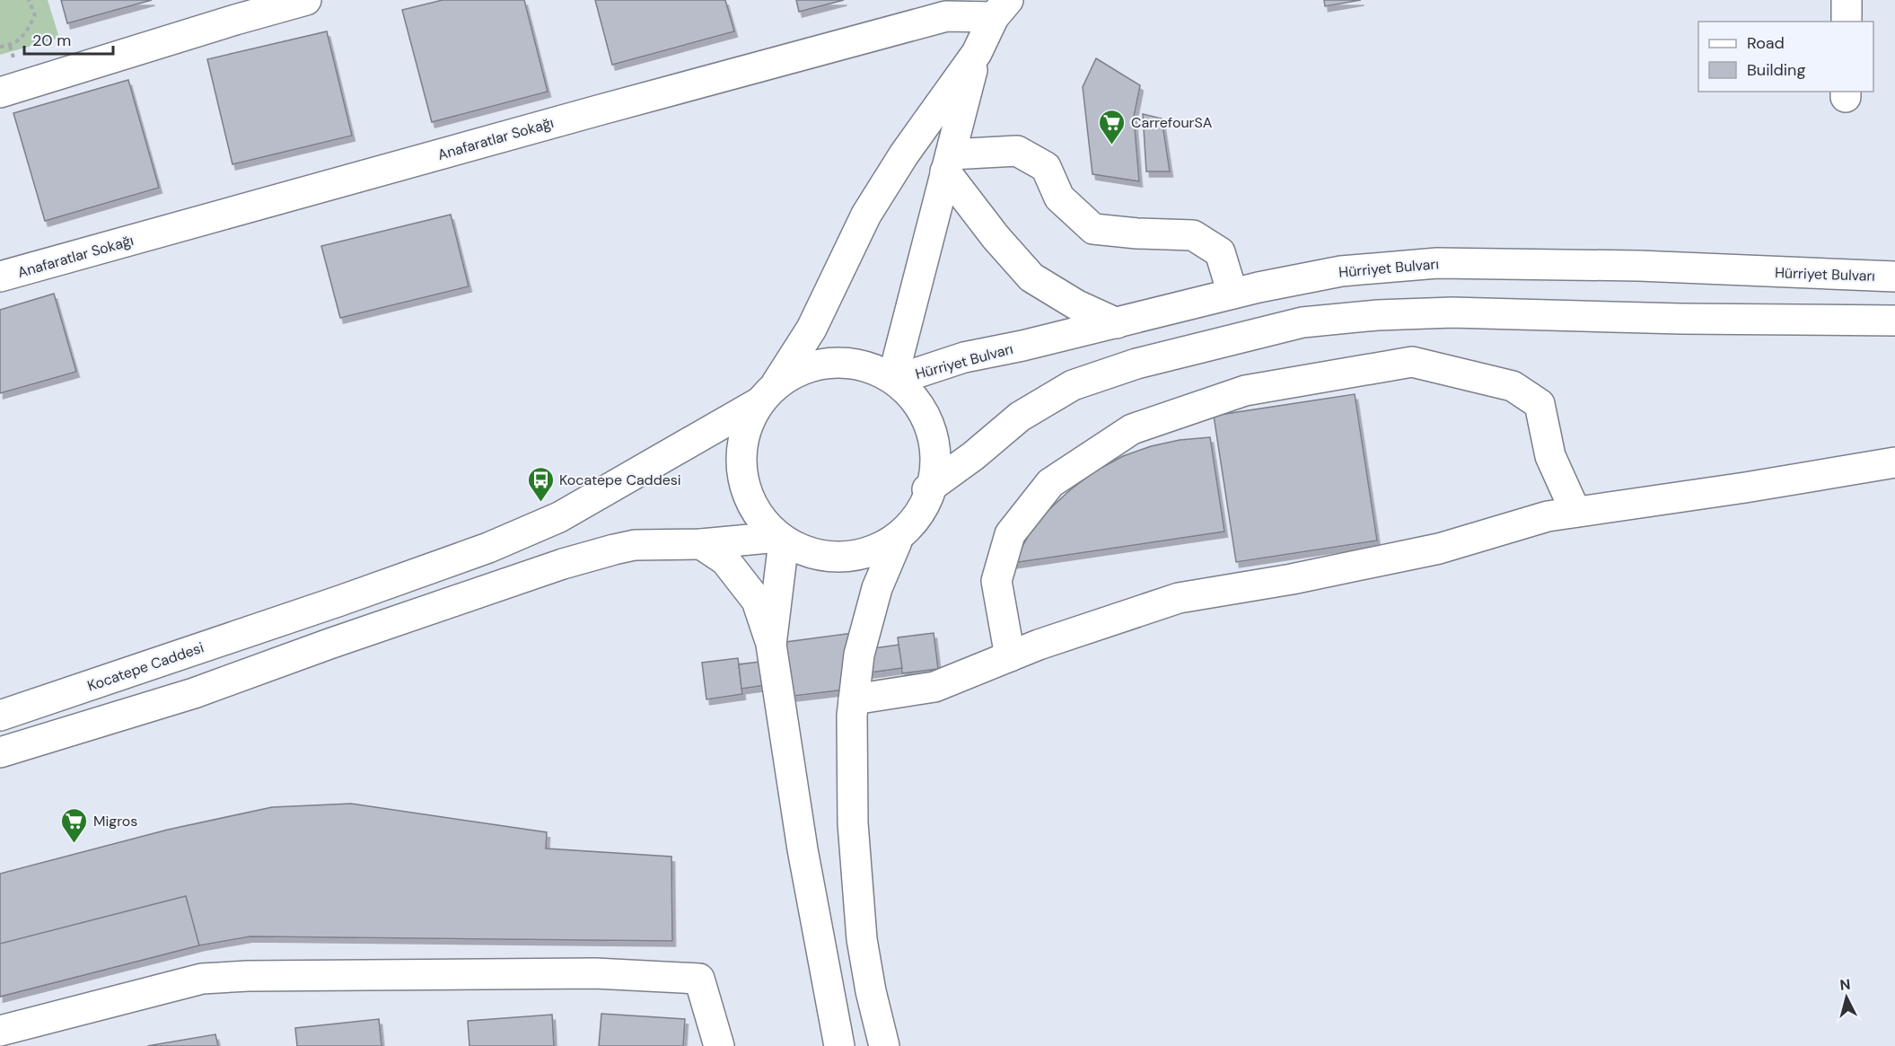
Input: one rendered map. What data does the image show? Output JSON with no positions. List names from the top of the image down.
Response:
{
  "streets": {
    "street": ["Anafaratlar Sokağı", "Hürriyet Bulvarı", "Kocatepe Caddesi"]
  },
  "crossings": [
    ["Hürriyet Bulvarı", "Kocatepe Caddesi"]
  ],
  "places": {
    "supermarket": ["CarrefourSA", "Migros"],
    "bus stop": ["Kocatepe Caddesi"]
  },
  "legend": ["Road", "Building"],
  "scale_bar": "20 m",
  "north": "top"
}
